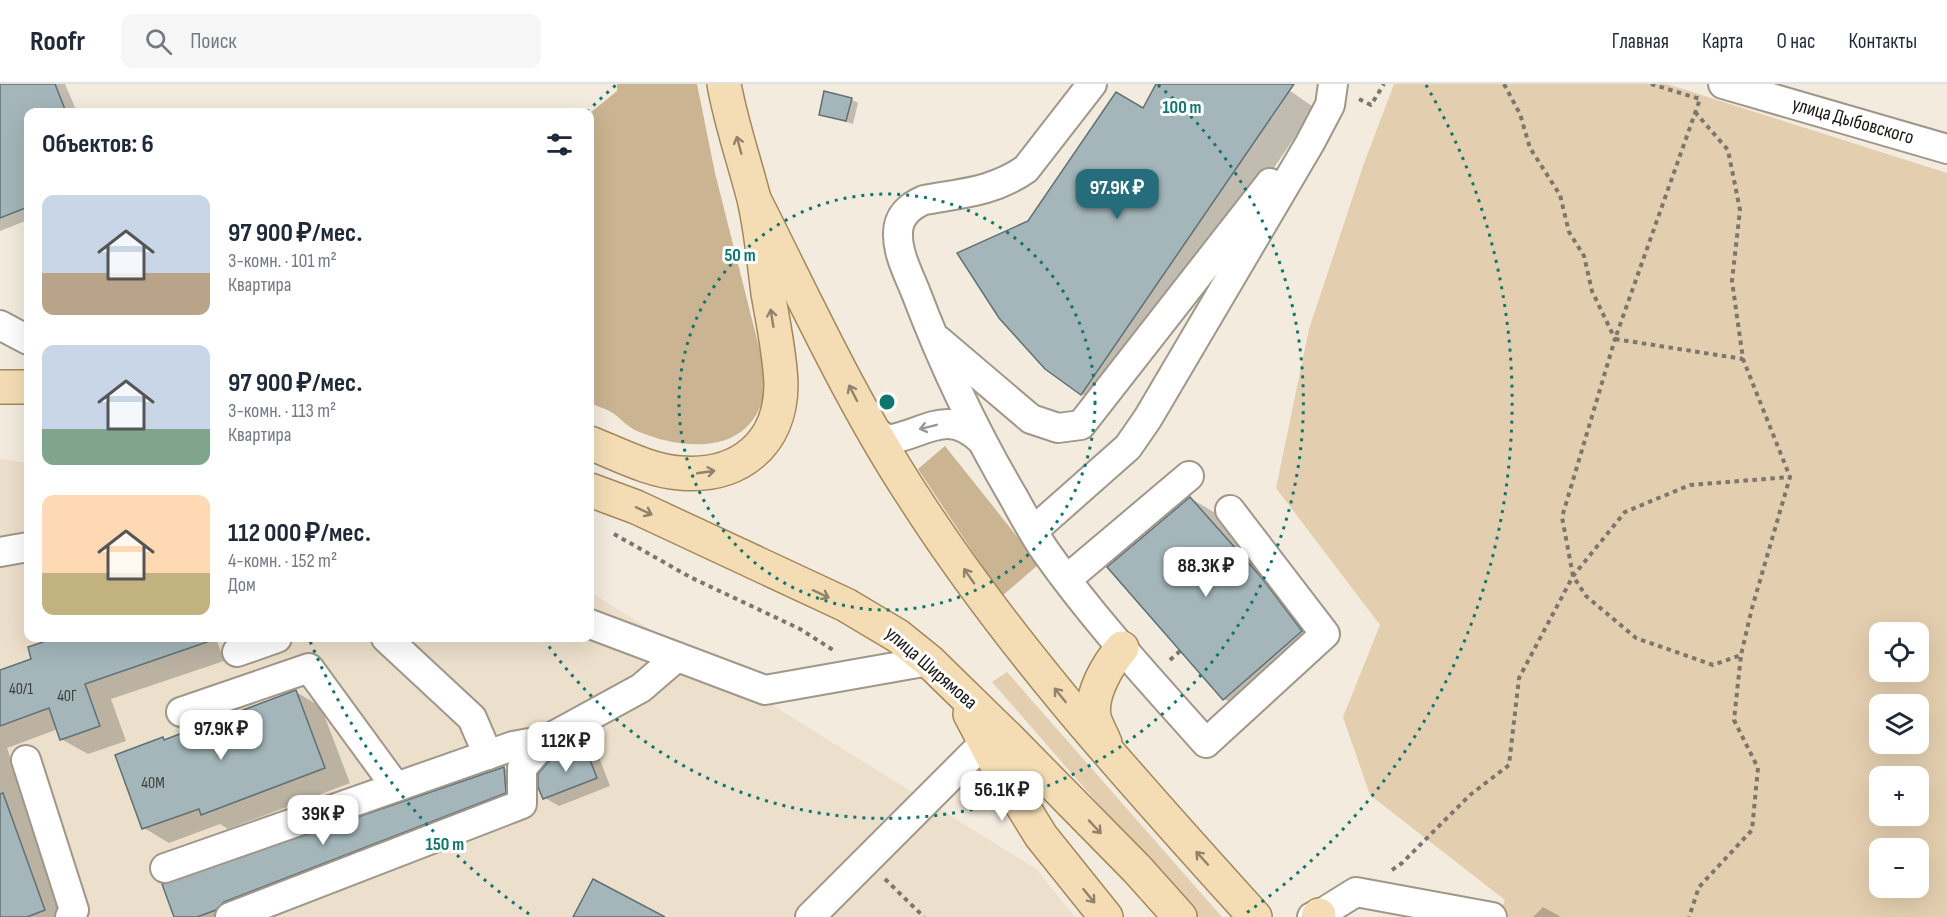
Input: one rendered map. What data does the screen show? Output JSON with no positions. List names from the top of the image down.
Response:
{
  "streets": {
    "main road": ["улица Ширямова"],
    "street": ["улица Дыбовского"]
  },
  "house_numbers": ["40/1", "40Г", "40М"],
  "page": {
    "header": "Roofr",
    "search": "Поиск",
    "nav": [
      "Главная",
      "Карта",
      "О нас",
      "Контакты"
    ],
    "heading": "Объектов: 6",
    "price": [
      "97.9K ₽",
      "88.3K ₽",
      "97.9K ₽",
      "112K ₽",
      "56.1K ₽",
      "39K ₽"
    ],
    "list": [
      {
        "name": "97 900 ₽/мес.",
        "note": "3-комн. · 101 m² · Квартира"
      },
      {
        "name": "97 900 ₽/мес.",
        "note": "3-комн. · 113 m² · Квартира"
      },
      {
        "name": "112 000 ₽/мес.",
        "note": "4-комн. · 152 m² · Дом"
      }
    ],
    "map_buttons": ["+", "−"]
  },
  "rings": ["100 m", "50 m", "150 m"]
}
